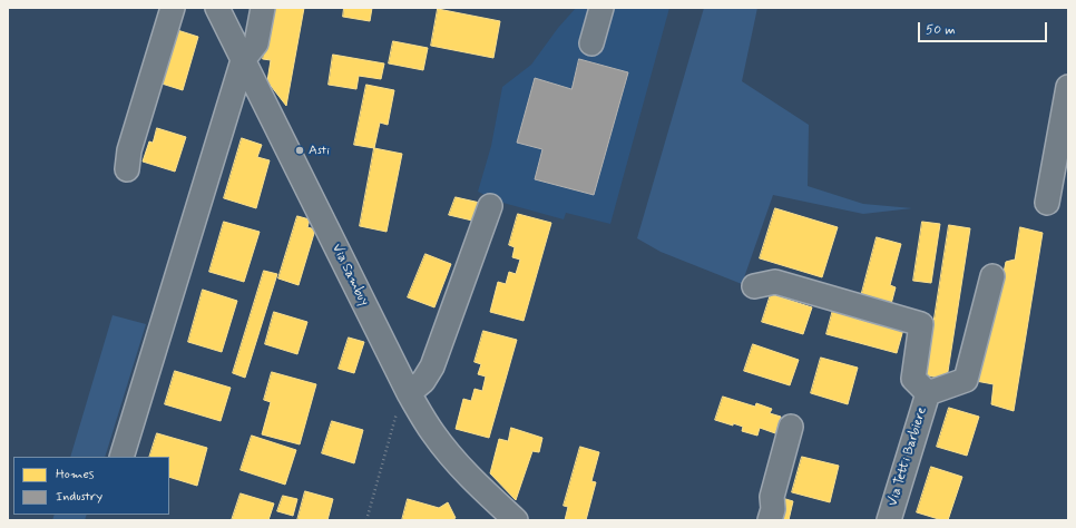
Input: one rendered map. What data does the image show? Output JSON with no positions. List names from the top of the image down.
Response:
{
  "streets": {
    "street": ["Via Sambuy", "Via Tetti Barbiere"]
  },
  "places": ["Asti"],
  "legend": ["Homes", "Industry"],
  "scale_bar": "50 m"
}
